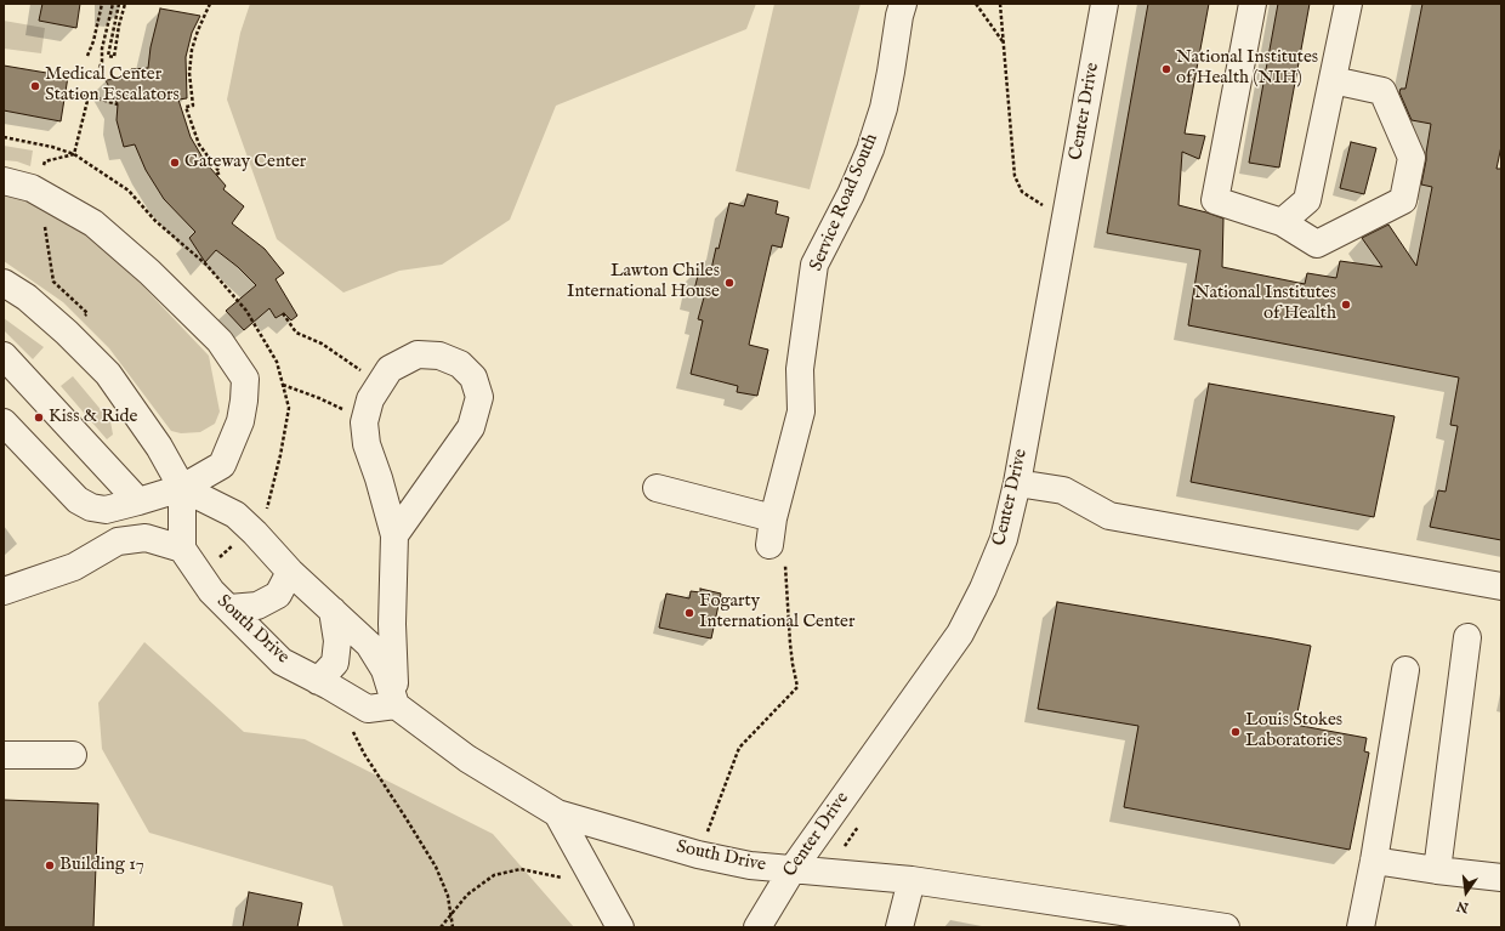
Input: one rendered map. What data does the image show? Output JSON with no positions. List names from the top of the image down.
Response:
{
  "streets": {
    "street": ["Center Drive", "Service Road South", "South Drive"]
  },
  "crossings": [
    ["Center Drive", "South Drive"]
  ],
  "places": [
    "National Institutes of Health (NIH)",
    "Medical Center Station Escalators",
    "Gateway Center",
    "Lawton Chiles International House",
    "National Institutes of Health",
    "Kiss & Ride",
    "Fogarty International Center",
    "Louis Stokes Laboratories",
    "Building 17"
  ],
  "north": "bottom"
}
